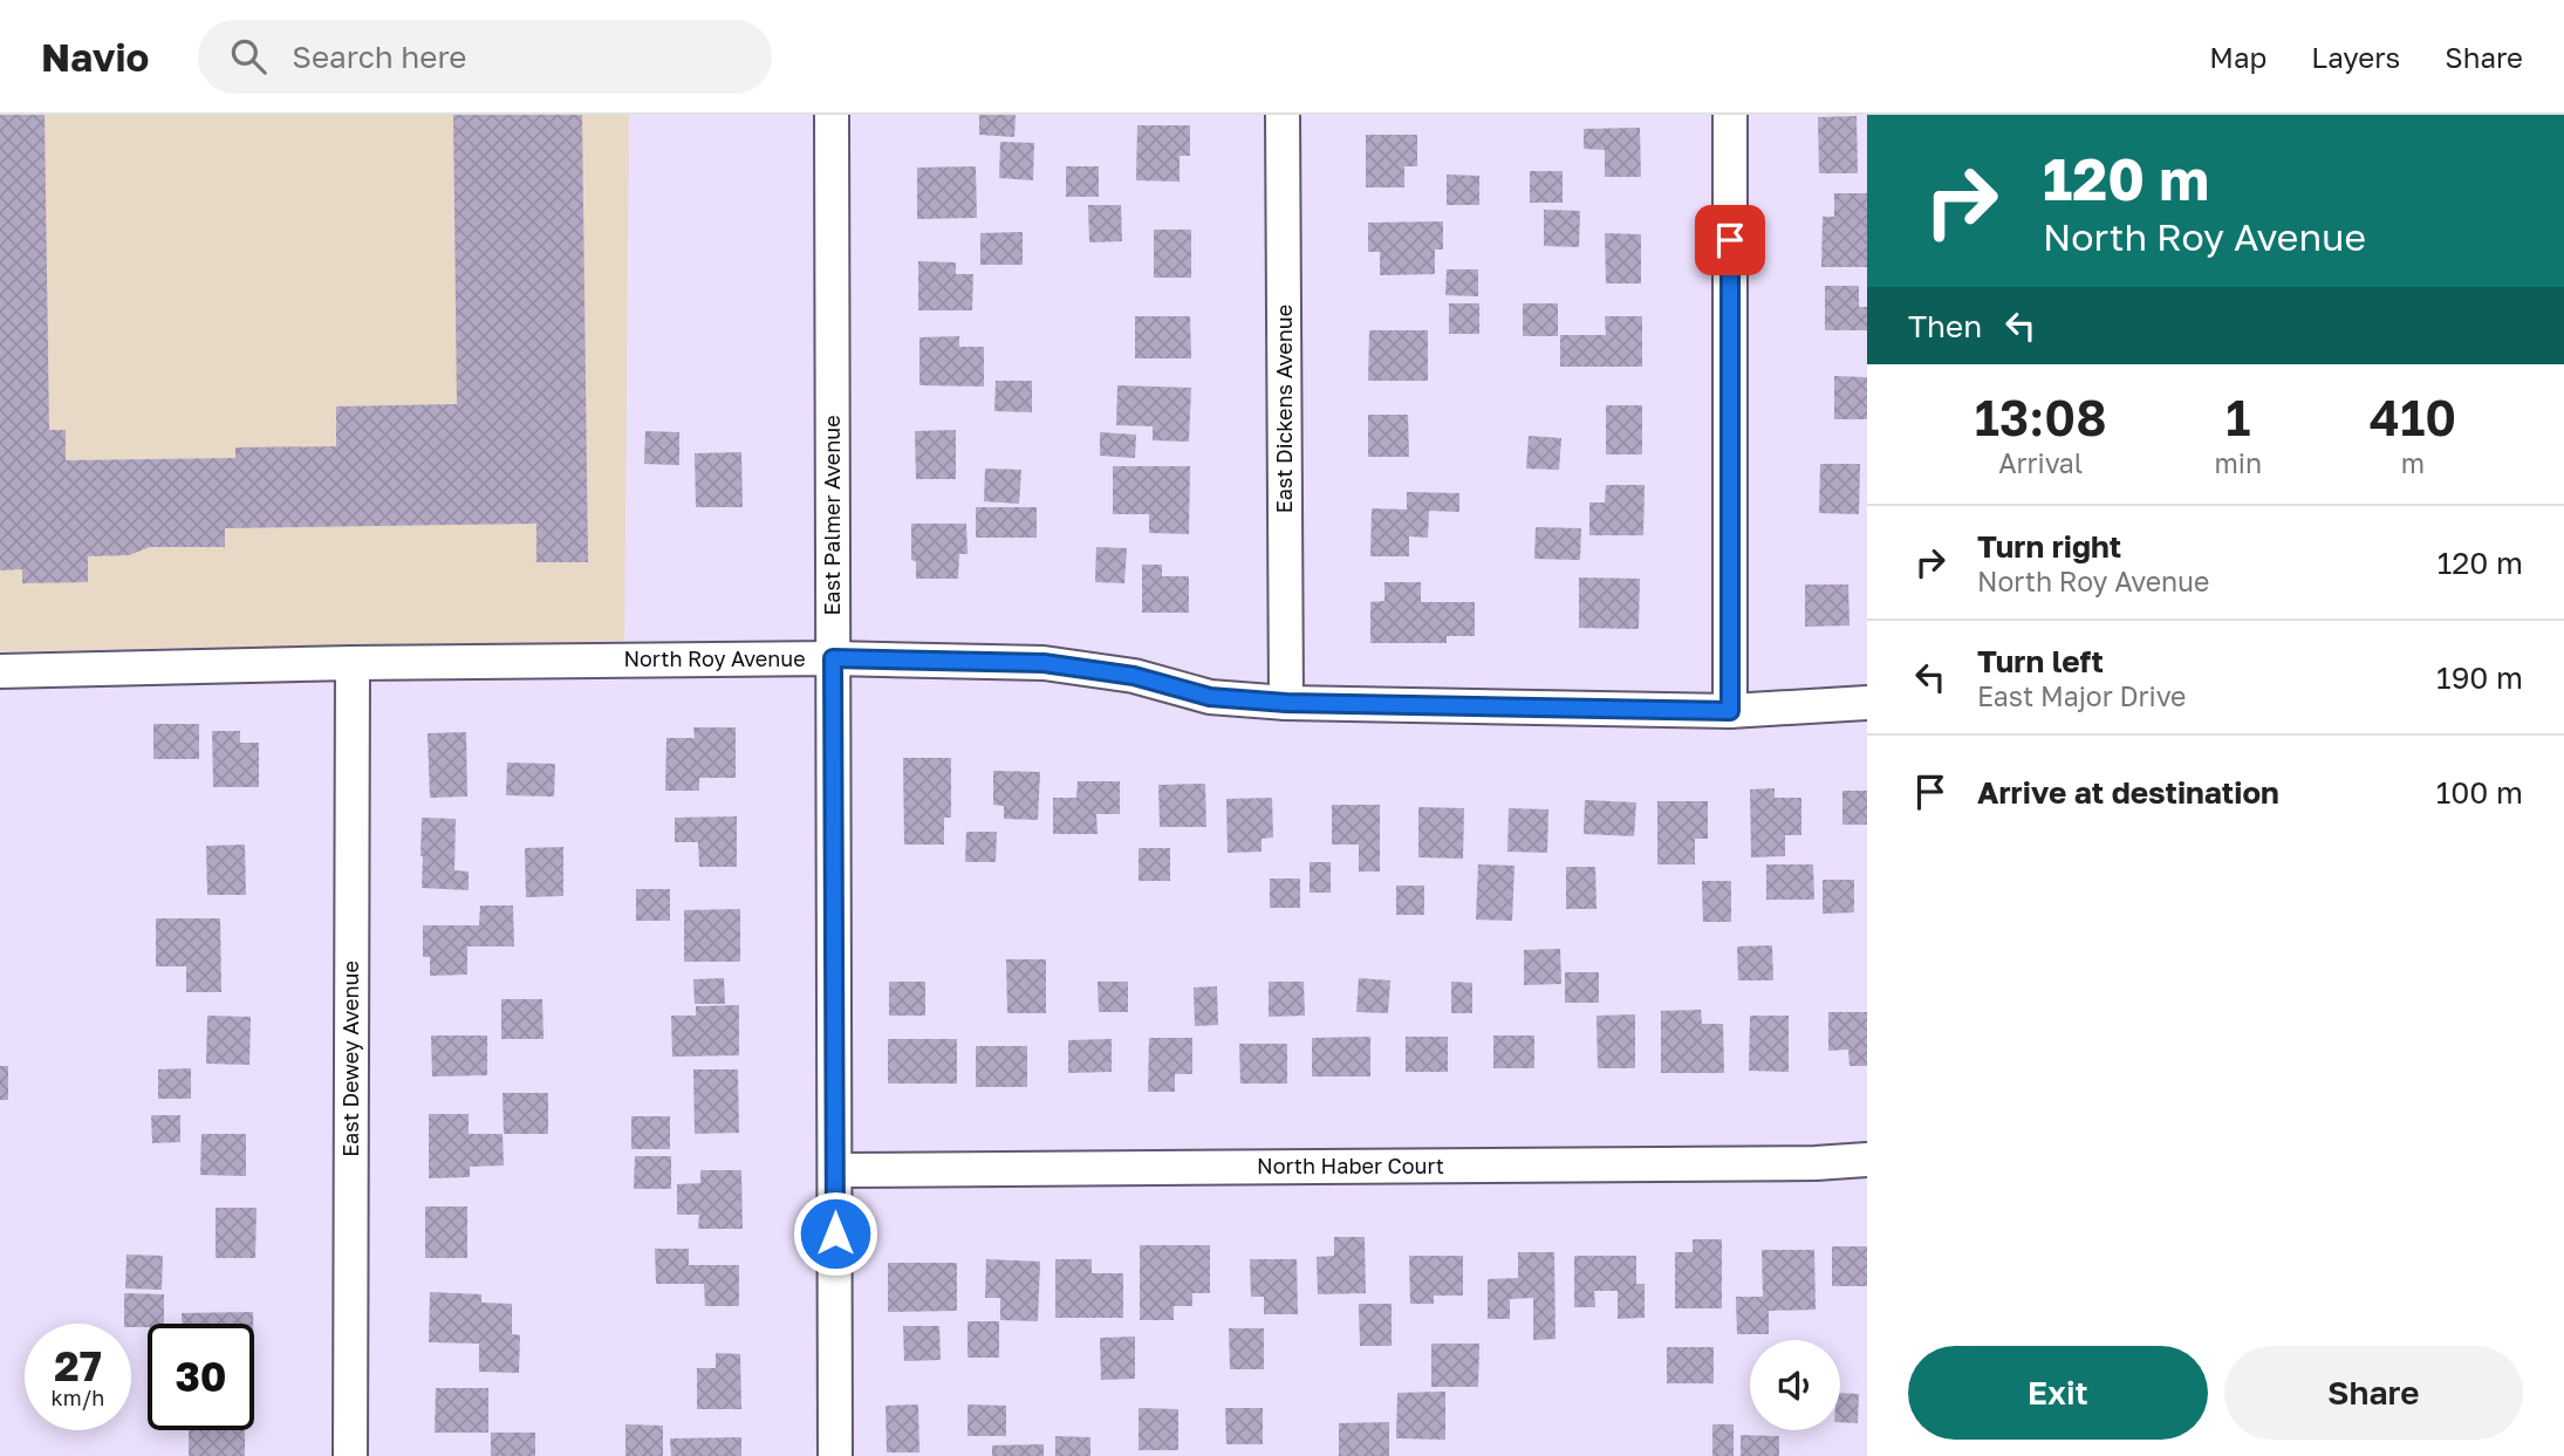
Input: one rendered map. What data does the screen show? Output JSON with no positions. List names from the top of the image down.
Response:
{
  "streets": {
    "street": [
      "East Dickens Avenue",
      "East Palmer Avenue",
      "North Roy Avenue",
      "East Dewey Avenue",
      "North Haber Court"
    ]
  },
  "crossings": [
    ["East Dickens Avenue", "North Roy Avenue"],
    ["East Palmer Avenue", "North Roy Avenue"],
    ["East Palmer Avenue", "North Haber Court"],
    ["North Roy Avenue", "East Dewey Avenue"]
  ],
  "page": {
    "header": "Navio",
    "search": "Search here",
    "nav": ["Map", "Layers", "Share"],
    "turn": ["120 m", "North Roy Avenue"],
    "then": "Then",
    "eta": [
      "13:08",
      "Arrival",
      "1",
      "min",
      "410",
      "m"
    ],
    "list": [
      {
        "name": "Turn right",
        "note": "North Roy Avenue",
        "value": "120 m"
      },
      {
        "name": "Turn left",
        "note": "East Major Drive",
        "value": "190 m"
      },
      {
        "name": "Arrive at destination",
        "value": "100 m"
      }
    ],
    "speed": "27 km/h",
    "limit": "30",
    "buttons": ["Exit", "Share"]
  }
}
